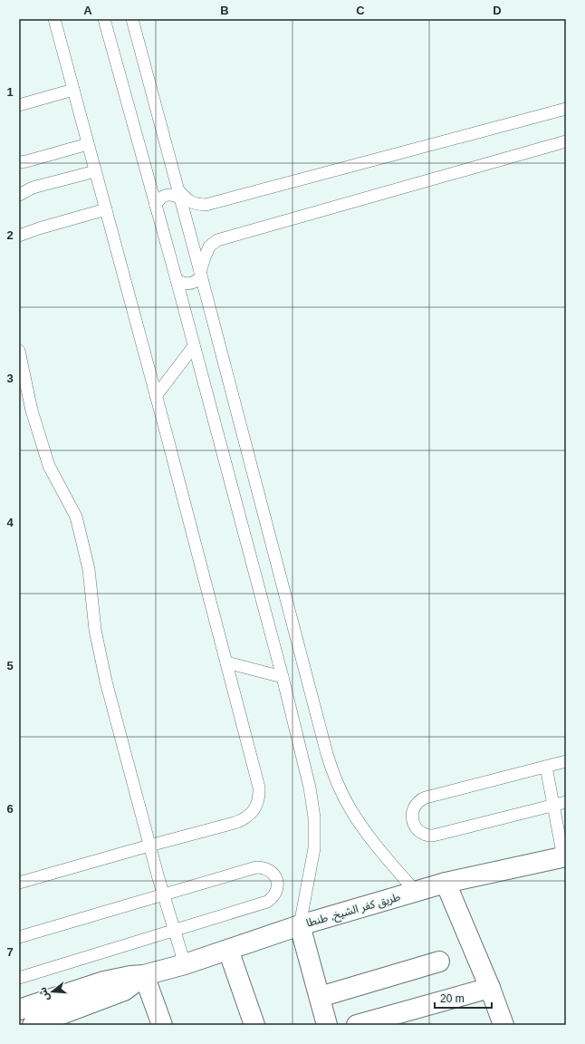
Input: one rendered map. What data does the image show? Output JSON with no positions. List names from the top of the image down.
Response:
{
  "streets": {
    "main road": ["طريق كفر الشيخ, طنطا"]
  },
  "scale_bar": "20 m",
  "north": "left",
  "grid": {
    "columns": [
      "A",
      "B",
      "C",
      "D"
    ],
    "rows": [
      "1",
      "2",
      "3",
      "4",
      "5",
      "6",
      "7"
    ]
  }
}
